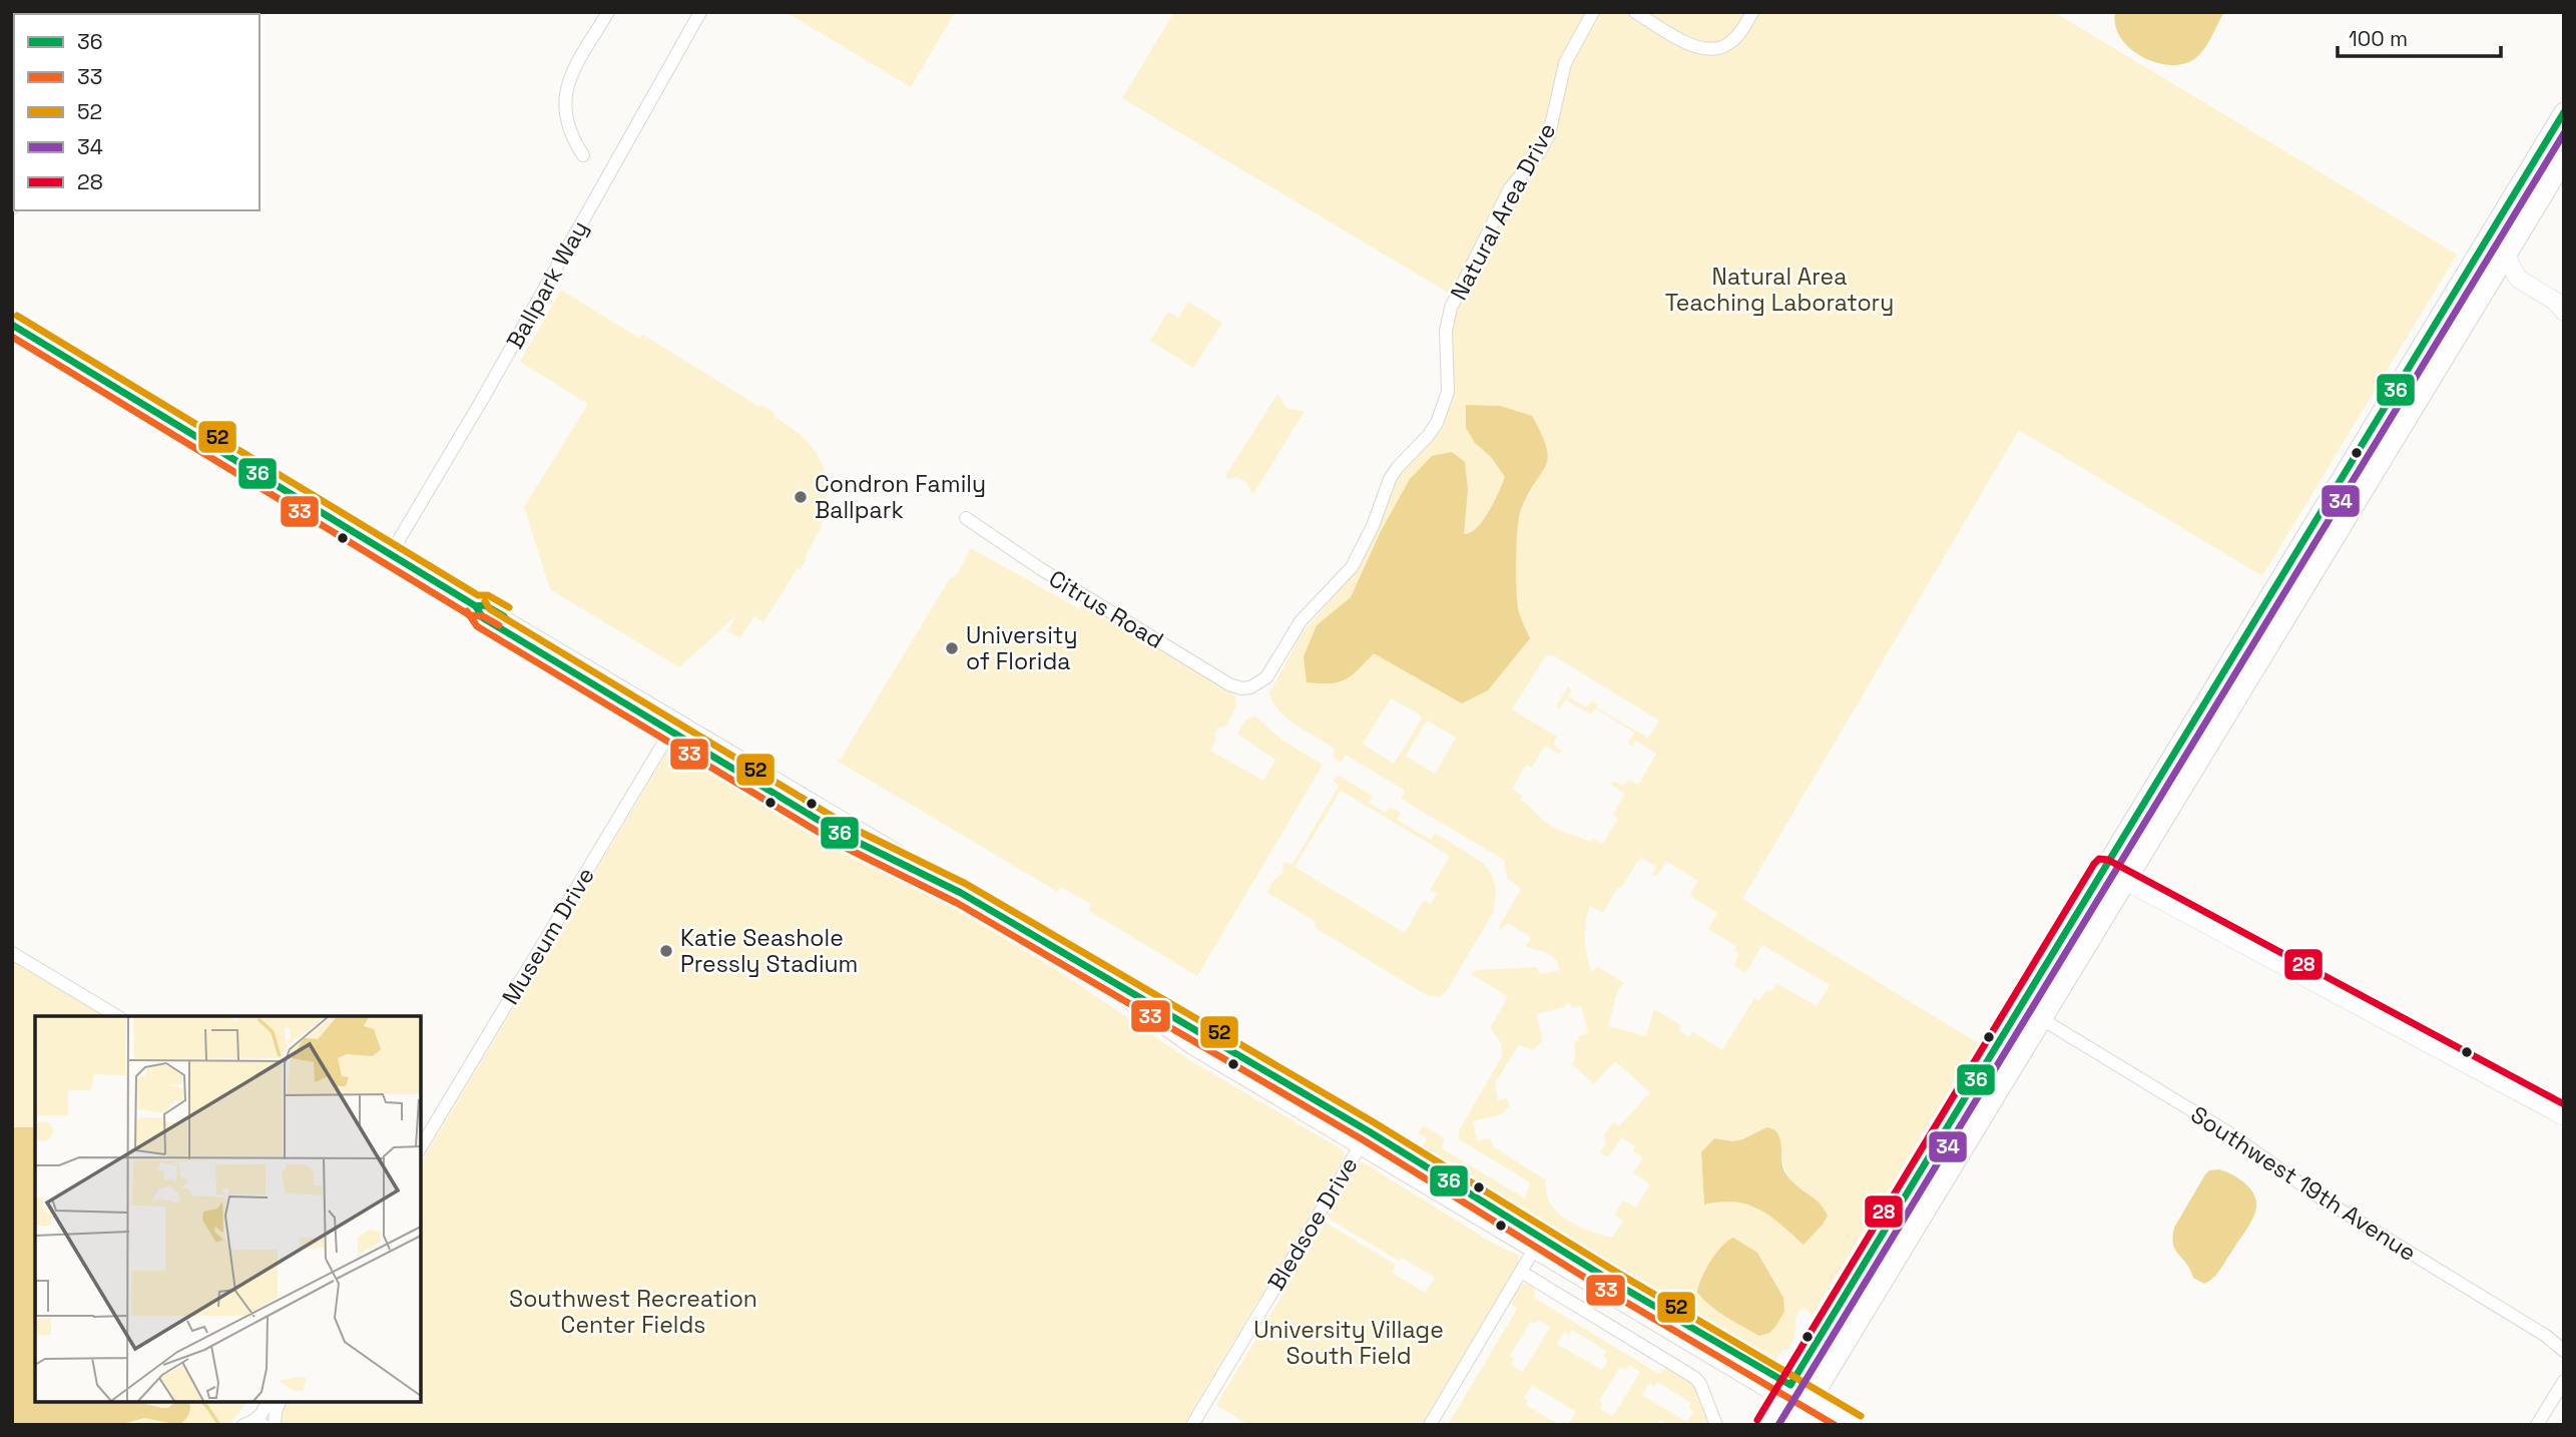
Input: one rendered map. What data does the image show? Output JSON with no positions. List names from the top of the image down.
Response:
{
  "streets": {
    "street": [
      "Natural Area Drive",
      "Ballpark Way",
      "Citrus Road",
      "Museum Drive",
      "Southwest 19th Avenue",
      "Bledsoe Drive"
    ]
  },
  "crossings": [
    ["Natural Area Drive", "Citrus Road"]
  ],
  "parks": ["Natural Area Teaching Laboratory", "Southwest Recreation Center Fields", "University Village South Field"],
  "places": ["Condron Family Ballpark", "University of Florida", "Katie Seashole Pressly Stadium"],
  "lines": [
    "transit line 36",
    "transit line 34",
    "transit line 52",
    "transit line 33",
    "transit line 28"
  ],
  "legend": [
    "36",
    "33",
    "52",
    "34",
    "28"
  ],
  "scale_bar": "100 m"
}
